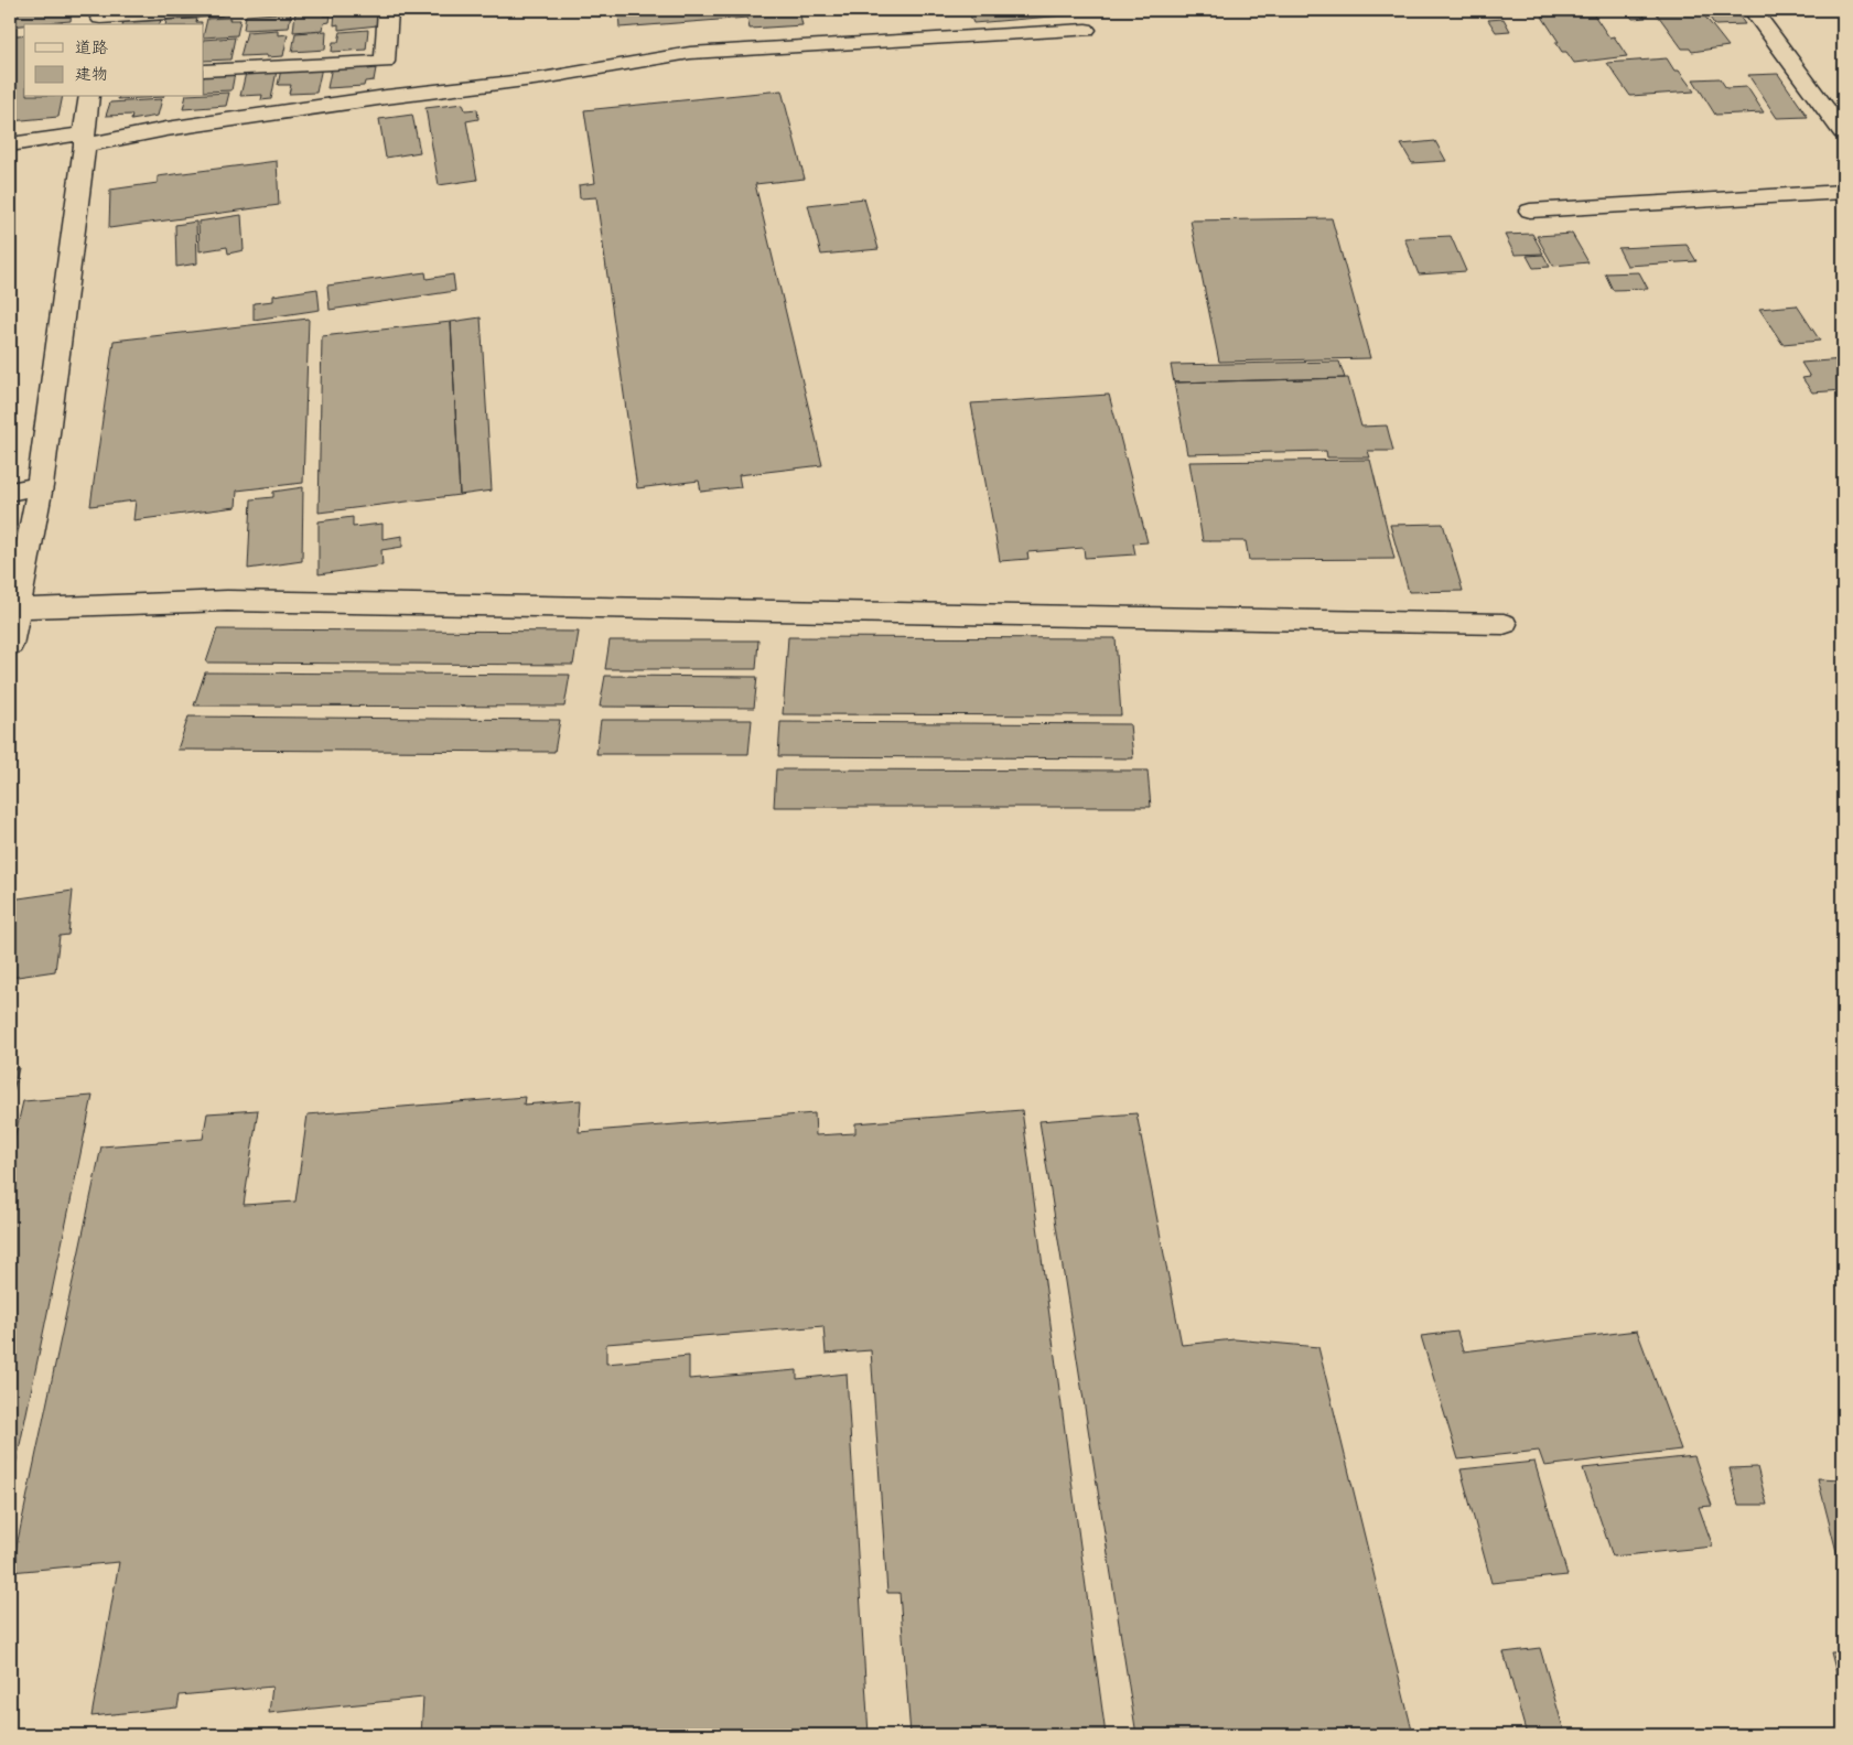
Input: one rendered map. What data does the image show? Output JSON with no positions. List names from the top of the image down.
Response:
{
  "legend": ["道路", "建物"]
}
